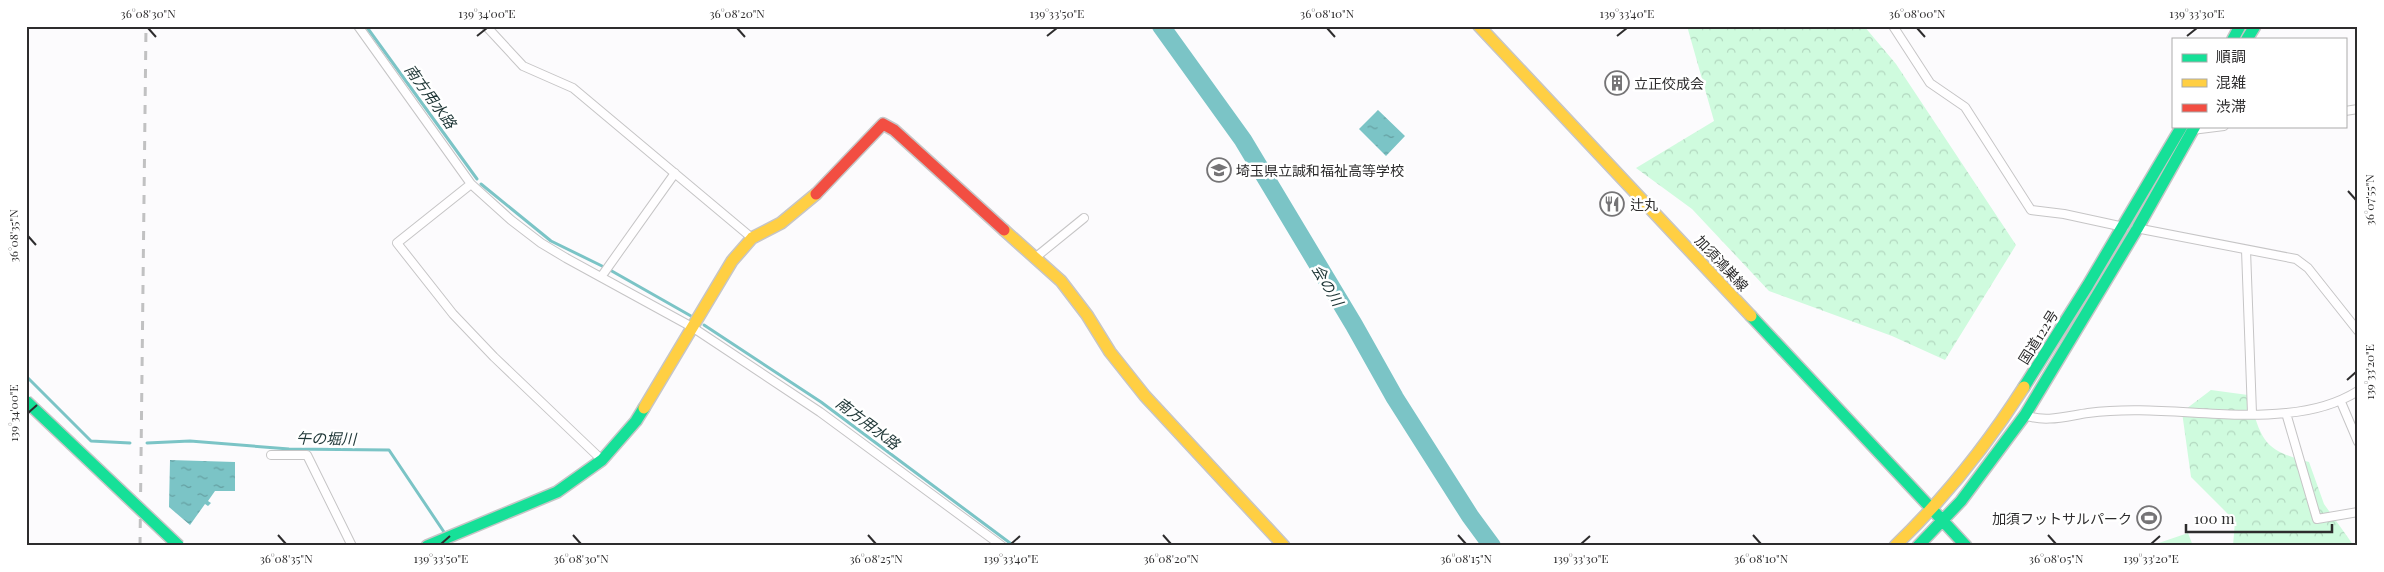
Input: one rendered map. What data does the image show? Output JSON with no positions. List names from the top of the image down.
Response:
{
  "streets": {
    "main road": ["加須鴻巣線", "国道122号"]
  },
  "crossings": [
    ["加須鴻巣線", "国道122号"]
  ],
  "water": ["南方用水路", "会の川", "午の堀川"],
  "places": {
    "building": ["立正佼成会"],
    "school or university": ["埼玉県立誠和福祉高等学校"],
    "restaurant": ["辻丸"],
    "sports": ["加須フットサルパーク"]
  },
  "legend": ["順調", "混雑", "渋滞"],
  "scale_bar": "100 m",
  "coordinates": [
    "36°08'30\"N",
    "139°34'00\"E",
    "36°08'20\"N",
    "139°33'50\"E",
    "36°08'10\"N",
    "139°33'40\"E",
    "36°08'00\"N",
    "139°33'30\"E",
    "36°07'55\"N",
    "36°08'35\"N",
    "139°33'20\"E",
    "36°08'25\"N",
    "36°08'15\"N",
    "36°08'05\"N"
  ]
}
